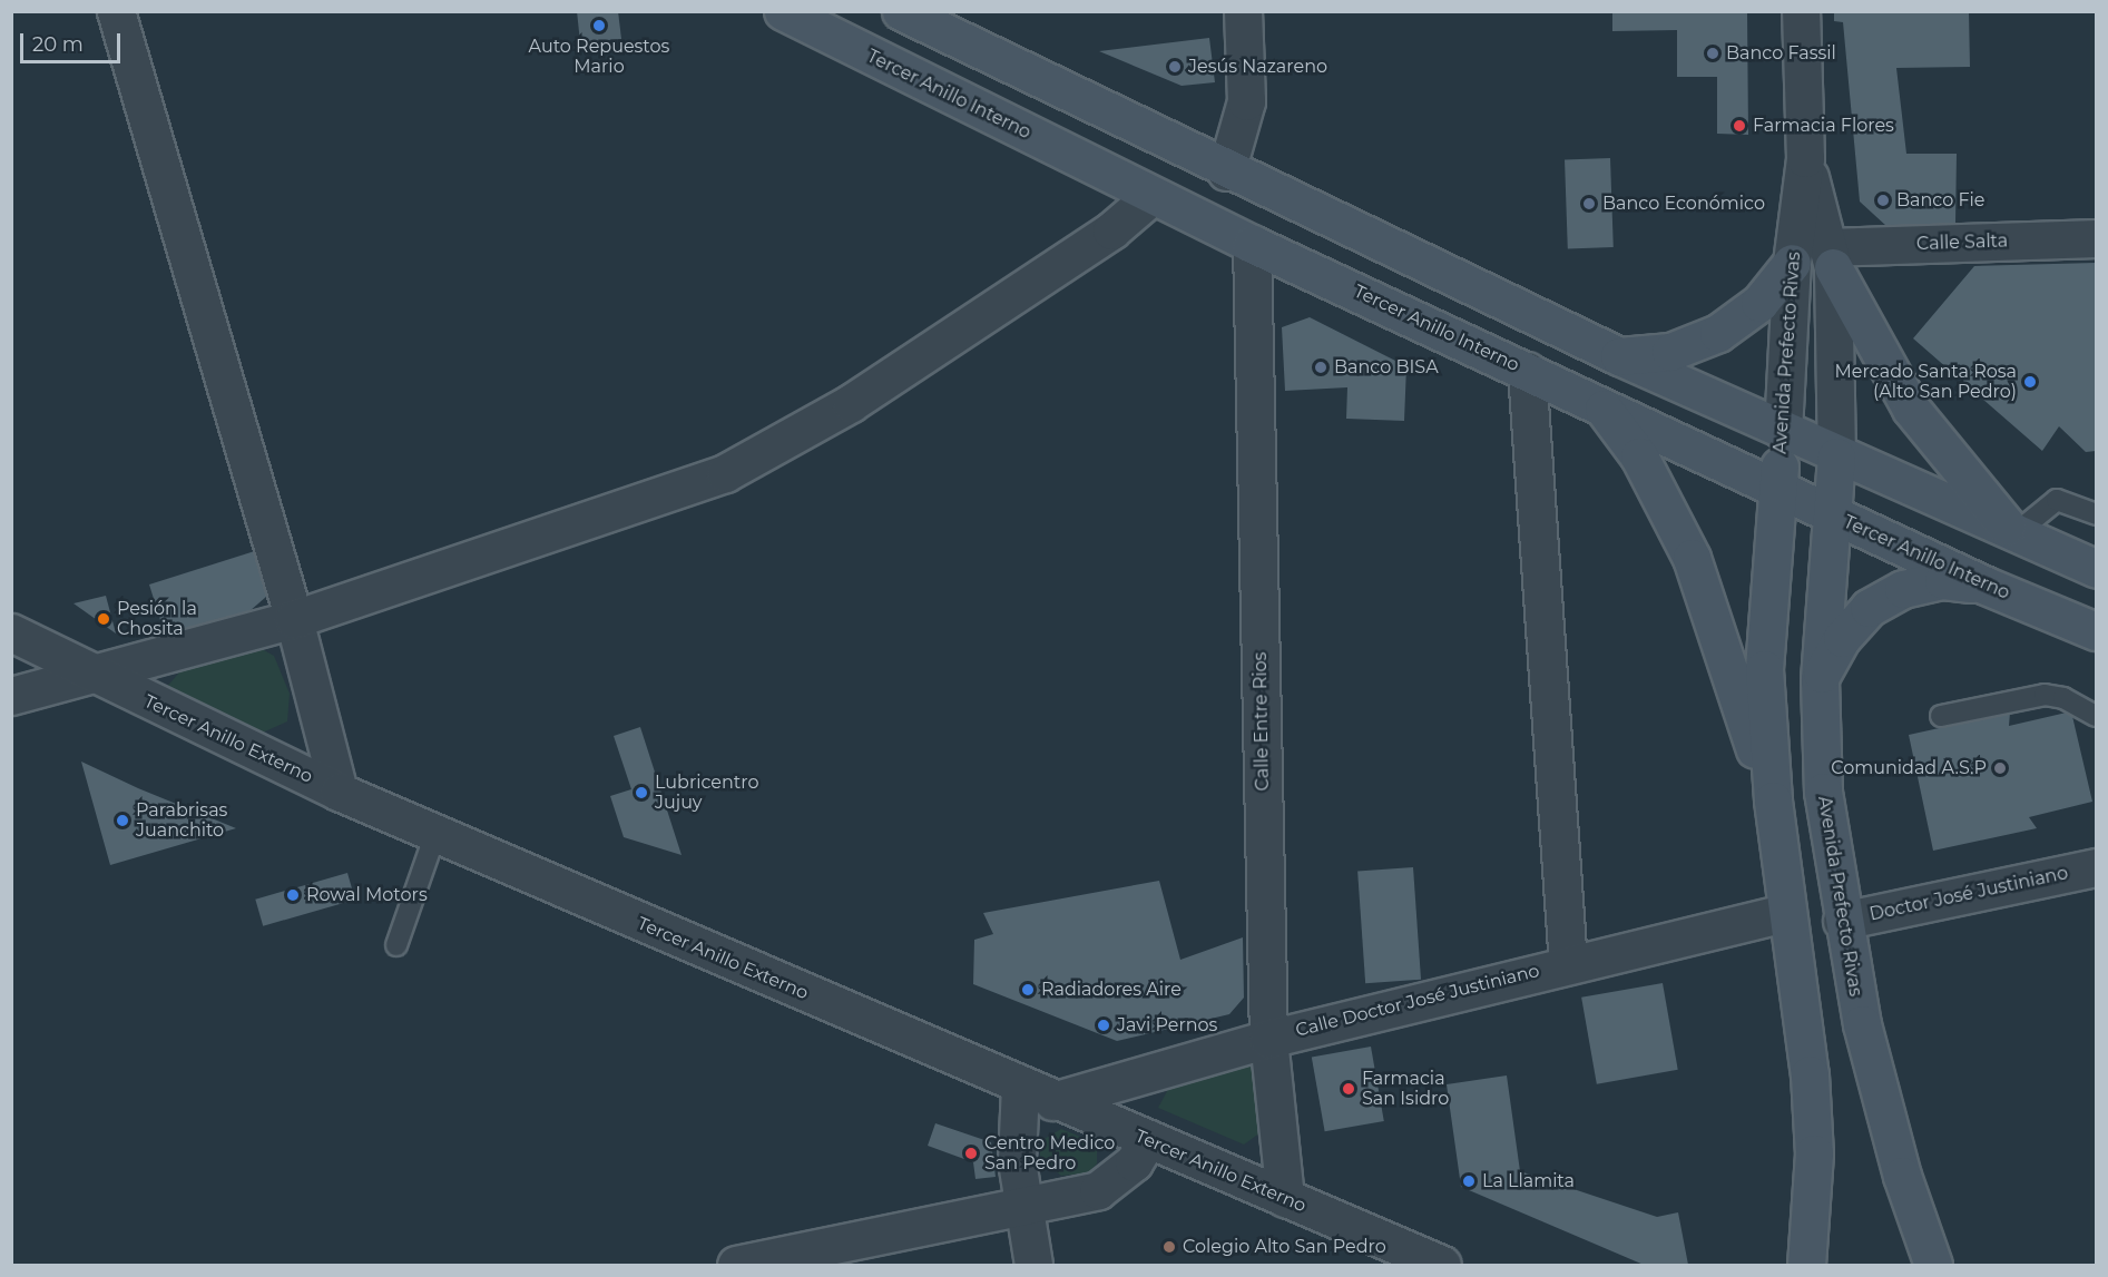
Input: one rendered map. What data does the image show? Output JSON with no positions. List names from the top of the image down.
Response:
{
  "streets": {
    "main road": ["Tercer Anillo Interno", "Avenida Prefecto Rivas"],
    "street": [
      "Calle Salta",
      "Calle Entre Rios",
      "Tercer Anillo Externo",
      "Doctor José Justiniano",
      "Calle Doctor José Justiniano"
    ]
  },
  "crossings": [
    ["Tercer Anillo Interno", "Avenida Prefecto Rivas"],
    ["Tercer Anillo Interno", "Calle Entre Rios"],
    ["Calle Salta", "Avenida Prefecto Rivas"],
    ["Avenida Prefecto Rivas", "Doctor José Justiniano"],
    ["Avenida Prefecto Rivas", "Calle Doctor José Justiniano"],
    ["Calle Entre Rios", "Tercer Anillo Externo"],
    ["Calle Entre Rios", "Calle Doctor José Justiniano"],
    ["Tercer Anillo Externo", "Calle Doctor José Justiniano"]
  ],
  "places": [
    "Auto Repuestos Mario",
    "Banco Fassil",
    "Jesús Nazareno",
    "Farmacia Flores",
    "Banco Fie",
    "Banco Económico",
    "Banco BISA",
    "Mercado Santa Rosa (Alto San Pedro)",
    "Pesión la Chosita",
    "Comunidad A.S.P",
    "Lubricentro Jujuy",
    "Parabrisas Juanchito",
    "Rowal Motors",
    "Radiadores Aire",
    "Javi Pernos",
    "Farmacia San Isidro",
    "Centro Medico San Pedro",
    "La Llamita",
    "Colegio Alto San Pedro"
  ],
  "scale_bar": "20 m"
}
